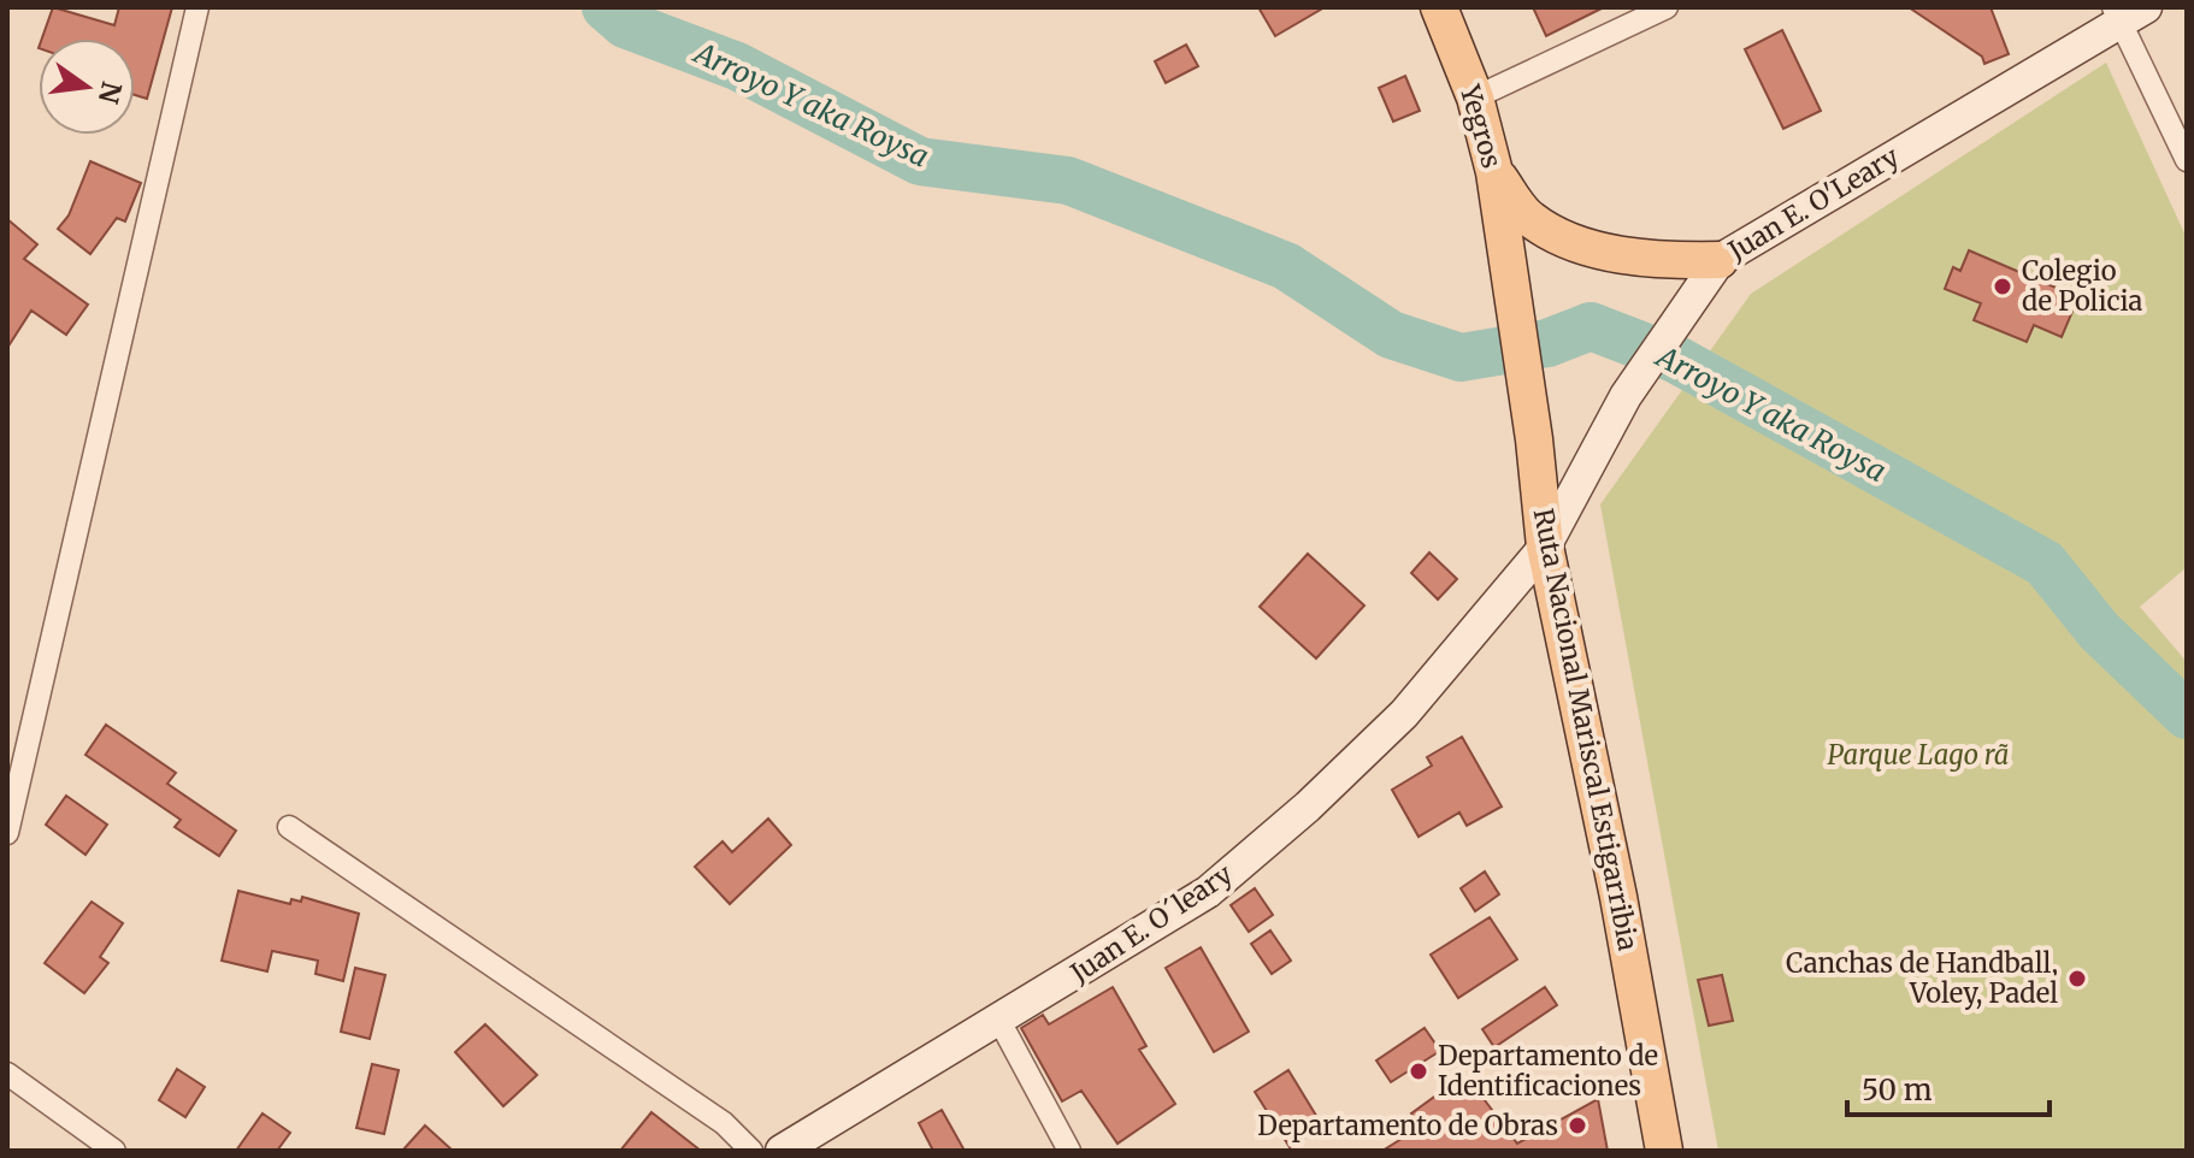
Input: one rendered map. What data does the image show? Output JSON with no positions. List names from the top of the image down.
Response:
{
  "streets": {
    "main road": ["Yegros", "Ruta Nacional Mariscal Estigarribia"],
    "street": ["Juan E. O'Leary", "Juan E. O´leary"]
  },
  "crossings": [
    ["Yegros", "Ruta Nacional Mariscal Estigarribia"],
    ["Juan E. O'Leary", "Ruta Nacional Mariscal Estigarribia"],
    ["Juan E. O'Leary", "Juan E. O´leary"],
    ["Ruta Nacional Mariscal Estigarribia", "Juan E. O´leary"]
  ],
  "water": ["Arroyo Y aka Roysa"],
  "parks": ["Parque Lago rã"],
  "places": [
    "Colegio de Policia",
    "Canchas de Handball, Voley, Padel",
    "Departamento de Identificaciones",
    "Departamento de Obras"
  ],
  "scale_bar": "50 m",
  "north": "right"
}
